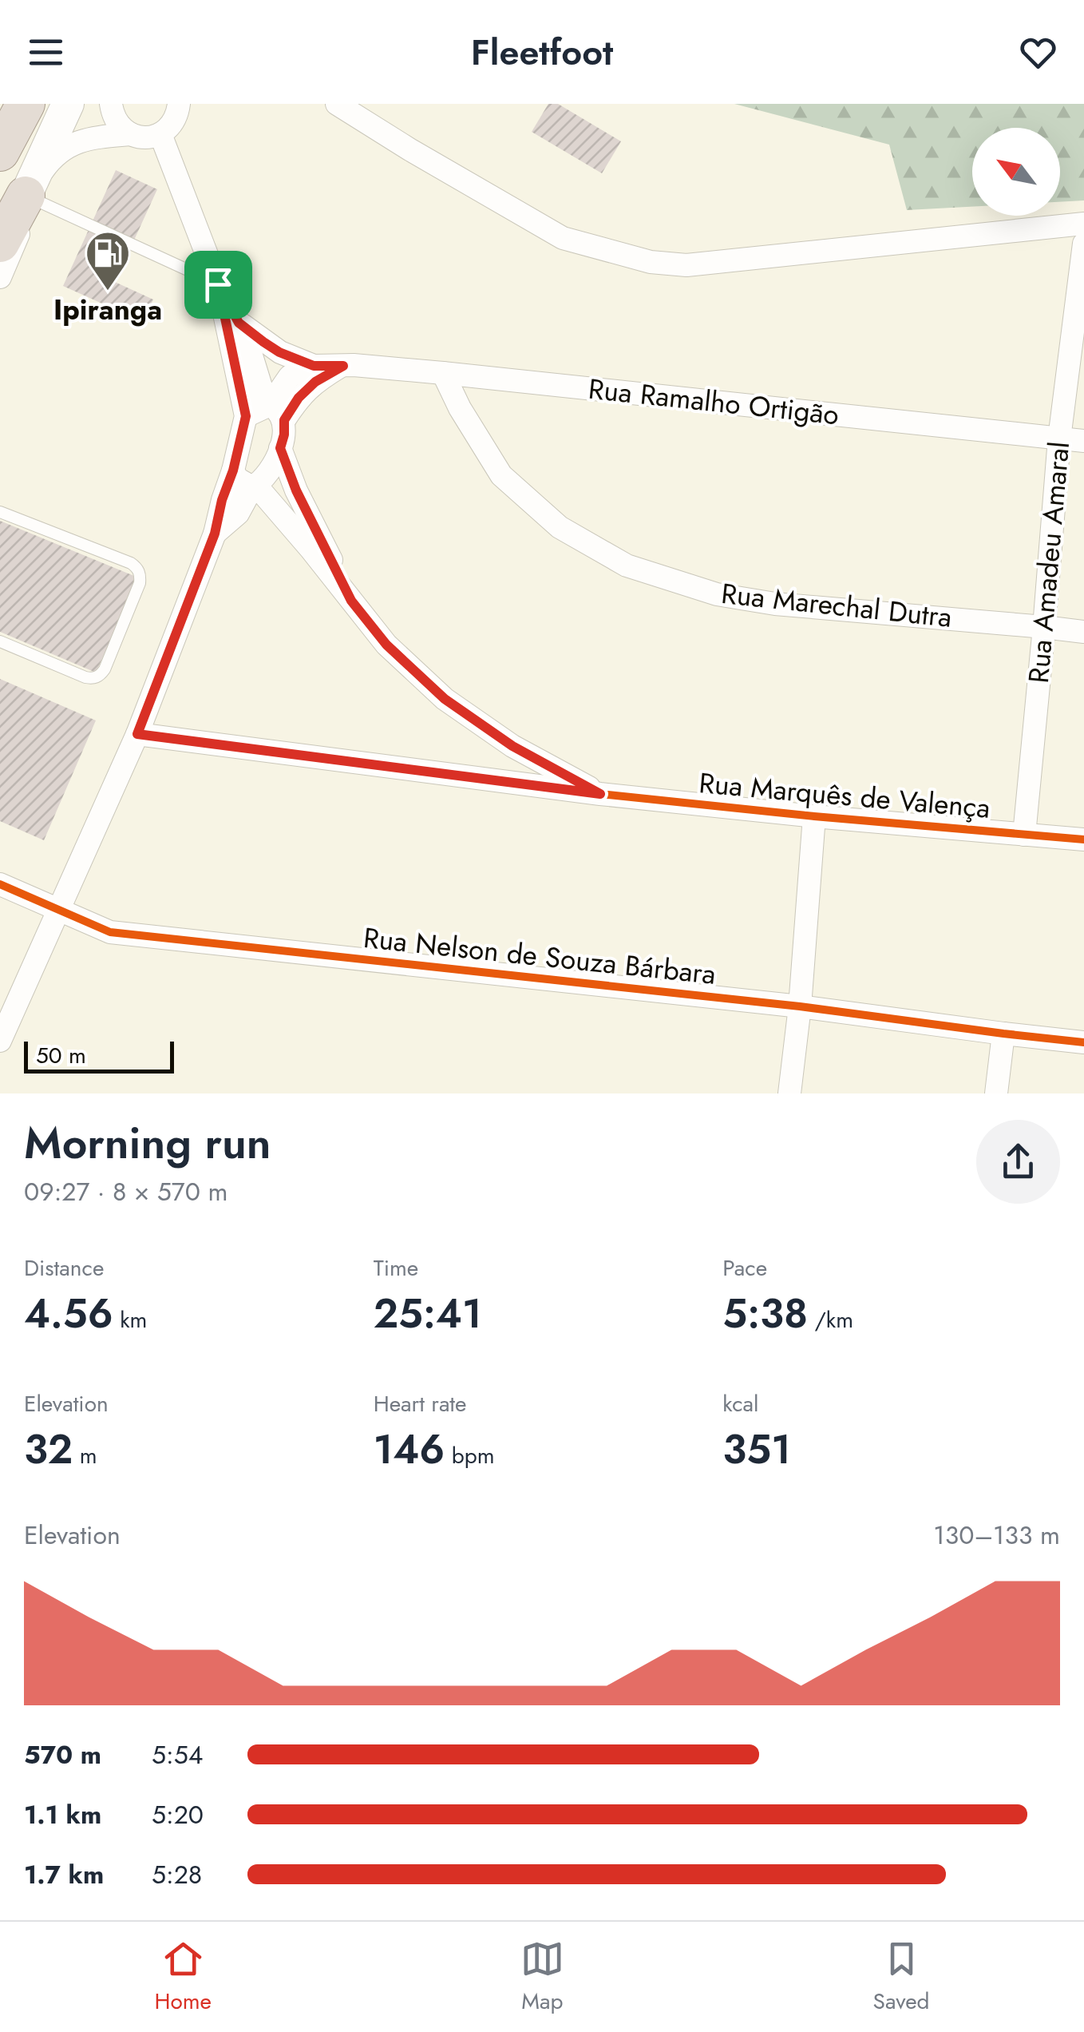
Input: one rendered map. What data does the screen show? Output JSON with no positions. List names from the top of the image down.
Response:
{
  "streets": {
    "street": [
      "Rua Ramalho Ortigão",
      "Rua Amadeu Amaral",
      "Rua Marechal Dutra",
      "Rua Marquês de Valença",
      "Rua Nelson de Souza Bárbara"
    ]
  },
  "crossings": [
    ["Rua Ramalho Ortigão", "Rua Amadeu Amaral"],
    ["Rua Ramalho Ortigão", "Rua Marechal Dutra"],
    ["Rua Amadeu Amaral", "Rua Marechal Dutra"],
    ["Rua Amadeu Amaral", "Rua Marquês de Valença"]
  ],
  "places": {
    "fuel station": ["Ipiranga"]
  },
  "scale_bar": "50 m",
  "north": "top left",
  "page": {
    "header": "Fleetfoot",
    "scale": "50 m",
    "heading": ["Morning run", "09:27 · 8 × 570 m"],
    "stats": [
      ["Distance", "4.56 km"],
      ["Time", "25:41"],
      ["Pace", "5:38 /km"],
      ["Elevation", "32 m"],
      ["Heart rate", "146 bpm"],
      ["kcal", "351"]
    ],
    "chart": ["Elevation", "130–133 m"],
    "list": [
      {
        "name": "570 m",
        "note": "5:54"
      },
      {
        "name": "1.1 km",
        "note": "5:20"
      },
      {
        "name": "1.7 km",
        "note": "5:28"
      }
    ],
    "tabs": ["Home", "Map", "Saved"]
  }
}
